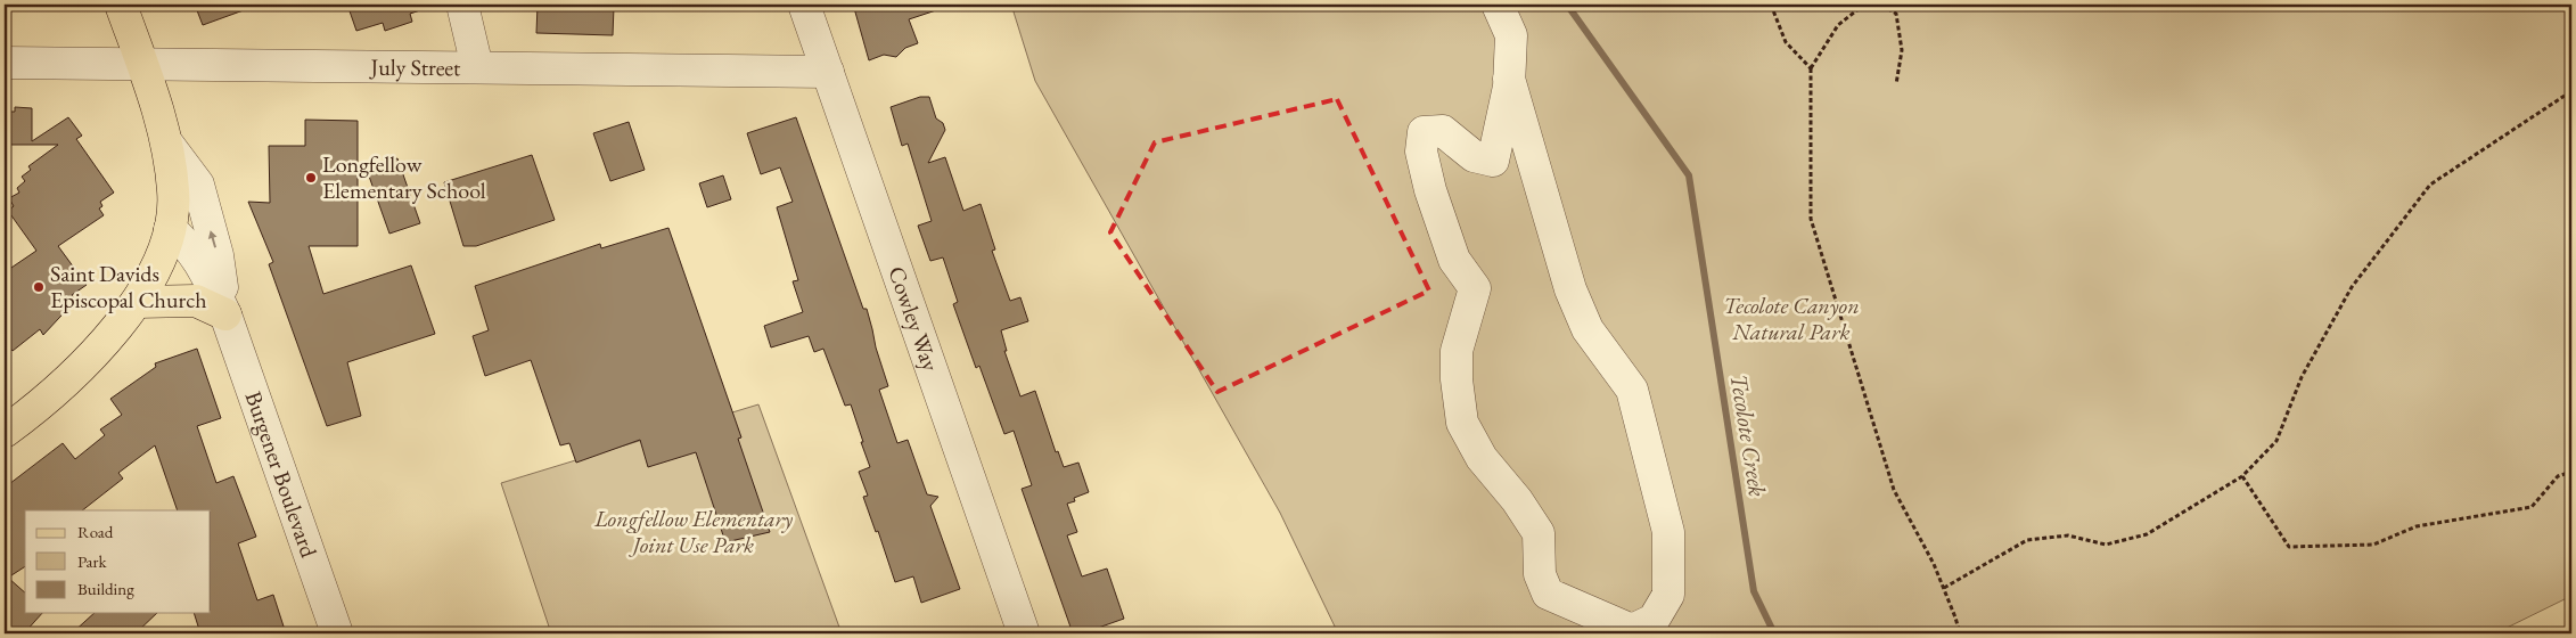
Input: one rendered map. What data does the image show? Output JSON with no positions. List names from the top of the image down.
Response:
{
  "streets": {
    "main road": ["Burgener Boulevard"],
    "street": ["July Street", "Cowley Way"]
  },
  "crossings": [
    ["July Street", "Cowley Way"],
    ["July Street", "Burgener Boulevard"]
  ],
  "water": ["Tecolote Creek"],
  "parks": ["Tecolote Canyon Natural Park", "Longfellow Elementary Joint Use Park"],
  "places": ["Longfellow Elementary School", "Saint Davids Episcopal Church"],
  "legend": ["Road", "Park", "Building"]
}
